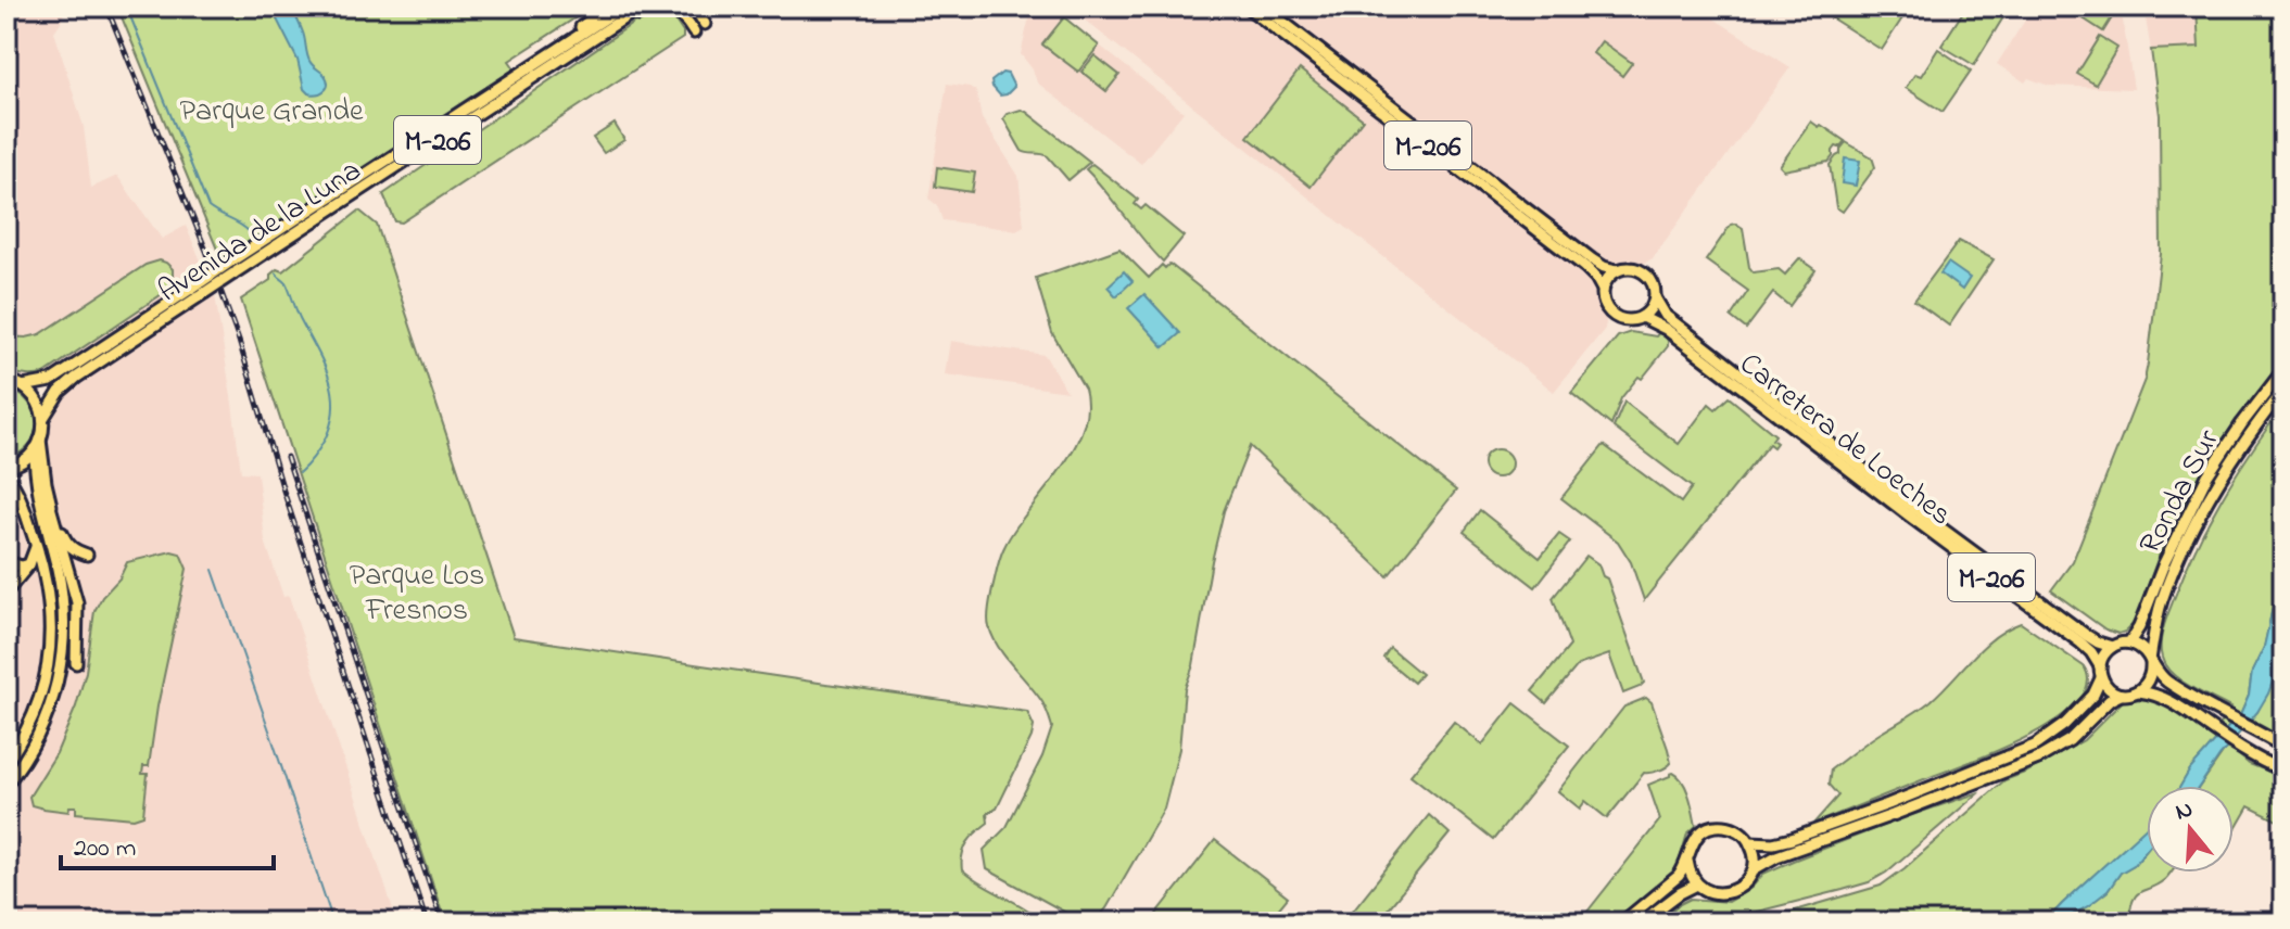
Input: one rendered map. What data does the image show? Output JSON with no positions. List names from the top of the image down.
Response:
{
  "streets": {
    "main road": [
      "M-206",
      "Avenida de la Luna",
      "Carretera de Loeches",
      "Ronda Sur"
    ]
  },
  "crossings": [
    ["M-206", "Avenida de la Luna"],
    ["M-206", "Carretera de Loeches"],
    ["Carretera de Loeches", "Ronda Sur"]
  ],
  "parks": ["Parque Grande", "Parque Los Fresnos"],
  "scale_bar": "200 m",
  "north": "top"
}
